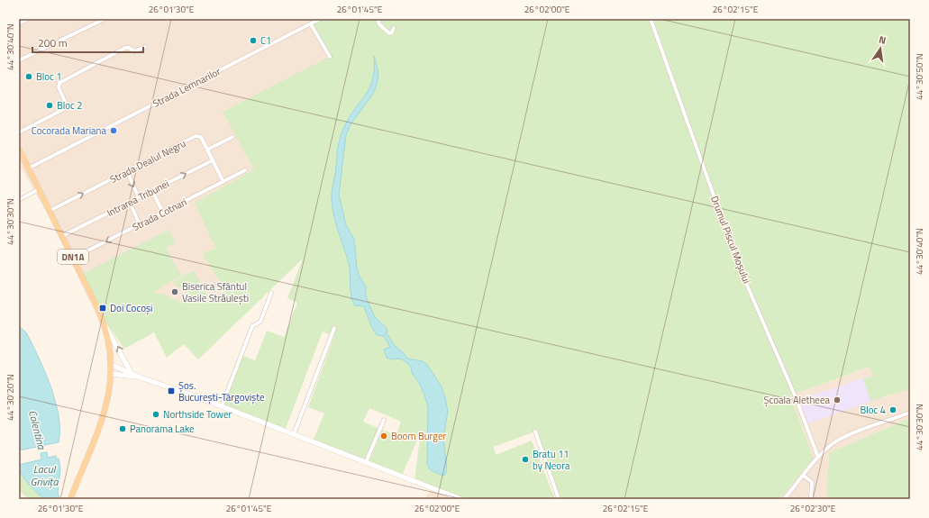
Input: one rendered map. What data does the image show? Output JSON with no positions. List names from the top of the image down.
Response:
{
  "streets": {
    "main road": ["DN1A"],
    "street": [
      "Strada Lemnarilor",
      "Strada Dealul Negru",
      "Intrarea Tribunei",
      "Strada Cotnari",
      "Drumul Piscul Moșului"
    ]
  },
  "crossings": [
    ["Strada Lemnarilor", "DN1A"],
    ["Strada Dealul Negru", "Intrarea Tribunei"],
    ["Strada Dealul Negru", "Strada Cotnari"],
    ["Strada Dealul Negru", "DN1A"],
    ["Intrarea Tribunei", "DN1A"],
    ["Strada Cotnari", "DN1A"]
  ],
  "one_way": ["Strada Dealul Negru", "Intrarea Tribunei", "Strada Cotnari"],
  "water": ["Colentina", "Lacul Grivița"],
  "places": {
    "other": [
      "C1",
      "Bloc 1",
      "Bloc 2",
      "Cocorada Mariana",
      "Biserica Sfântul Vasile Străulești",
      "Școala Aletheea",
      "Bloc 4",
      "Northside Tower",
      "Panorama Lake",
      "Boom Burger",
      "Bratu 11 by Neora"
    ],
    "transit": ["Doi Cocoși", "Șos. București-Târgoviște"]
  },
  "scale_bar": "200 m",
  "north": "top",
  "coordinates": [
    "26°01'30\"E",
    "26°01'45\"E",
    "26°02'00\"E",
    "26°02'15\"E",
    "44°30'40\"N",
    "44°30'50\"N",
    "44°30'30\"N",
    "44°30'20\"N",
    "26°02'30\"E"
  ]
}
